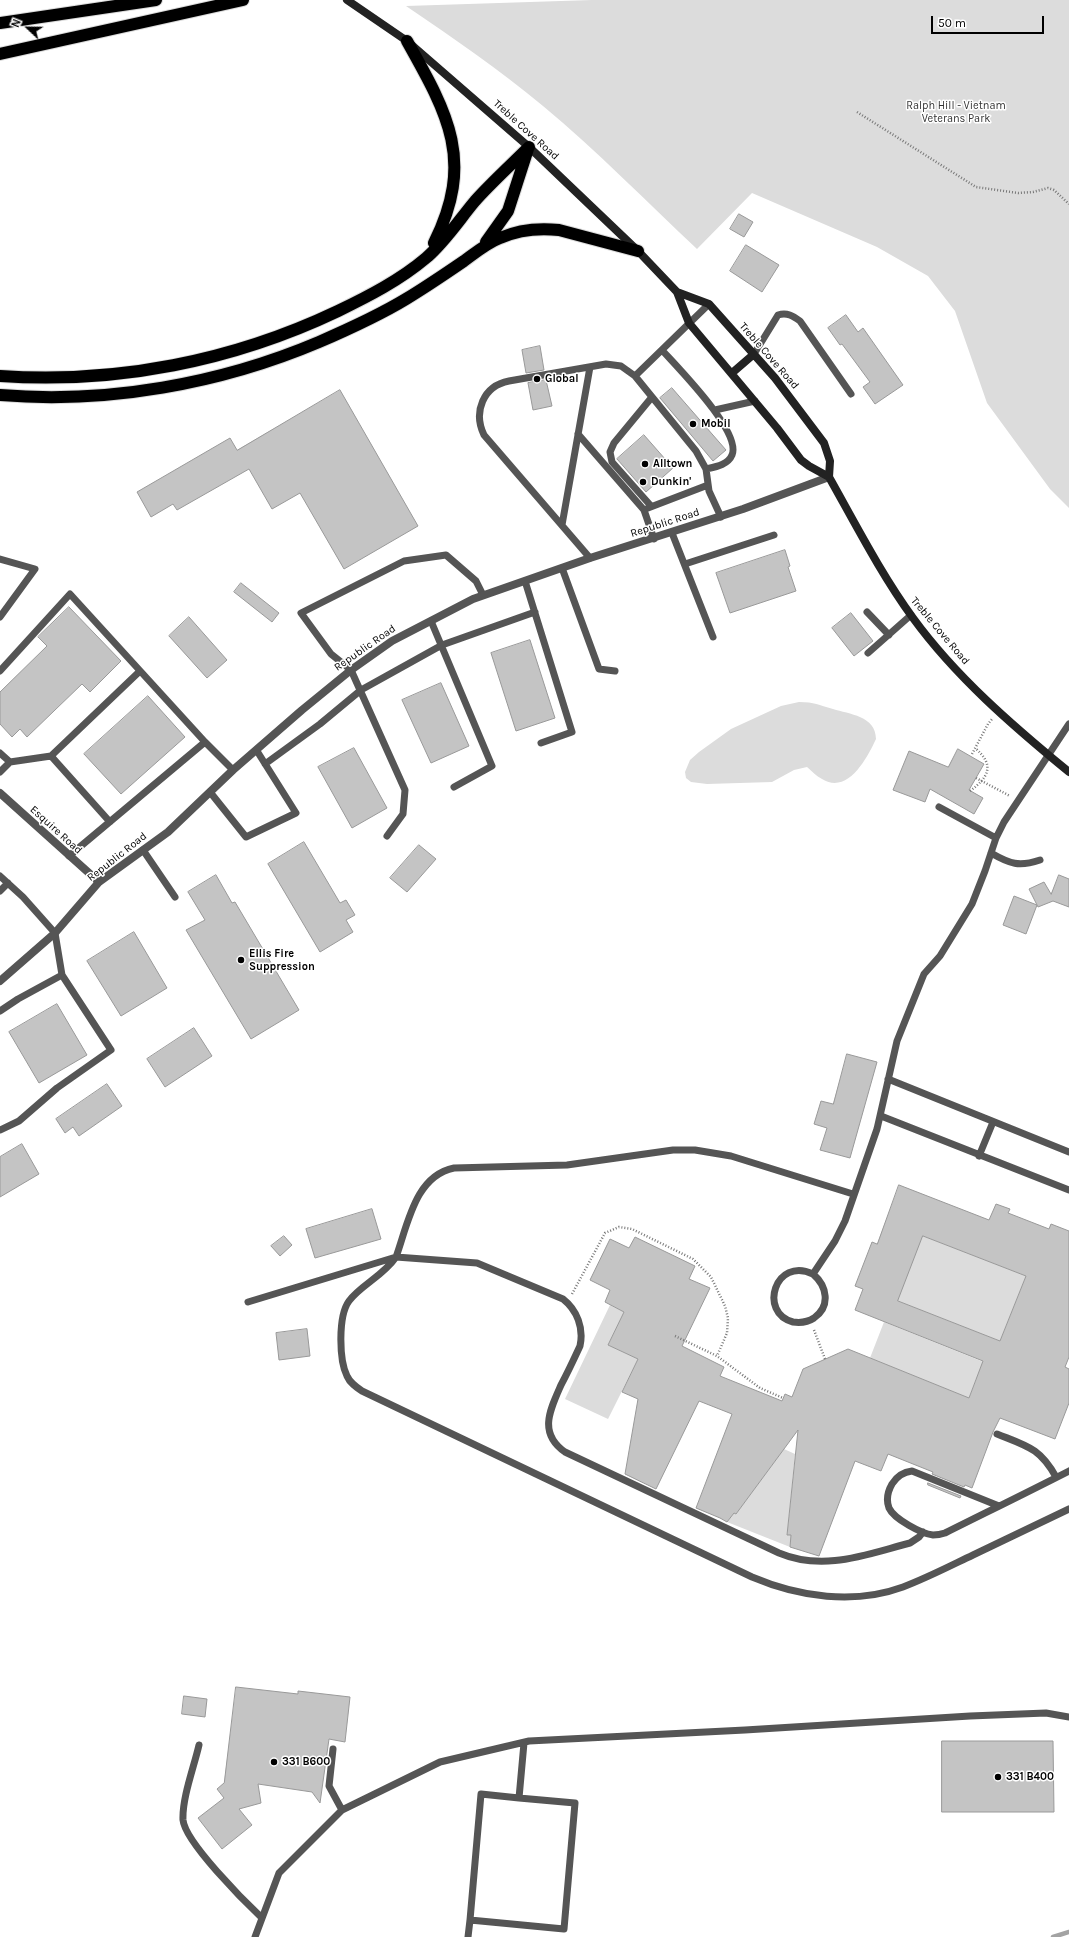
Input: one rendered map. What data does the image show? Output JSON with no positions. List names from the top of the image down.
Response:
{
  "streets": {
    "main road": ["Treble Cove Road"],
    "street": ["Republic Road", "Esquire Road"]
  },
  "crossings": [
    ["Treble Cove Road", "Republic Road"],
    ["Republic Road", "Esquire Road"]
  ],
  "parks": ["Ralph Hill - Vietnam Veterans Park"],
  "places": [
    "Global",
    "Mobil",
    "Alltown",
    "Dunkin'",
    "Ellis Fire Suppression",
    "331 B600",
    "331 B400"
  ],
  "scale_bar": "50 m",
  "north": "left"
}
